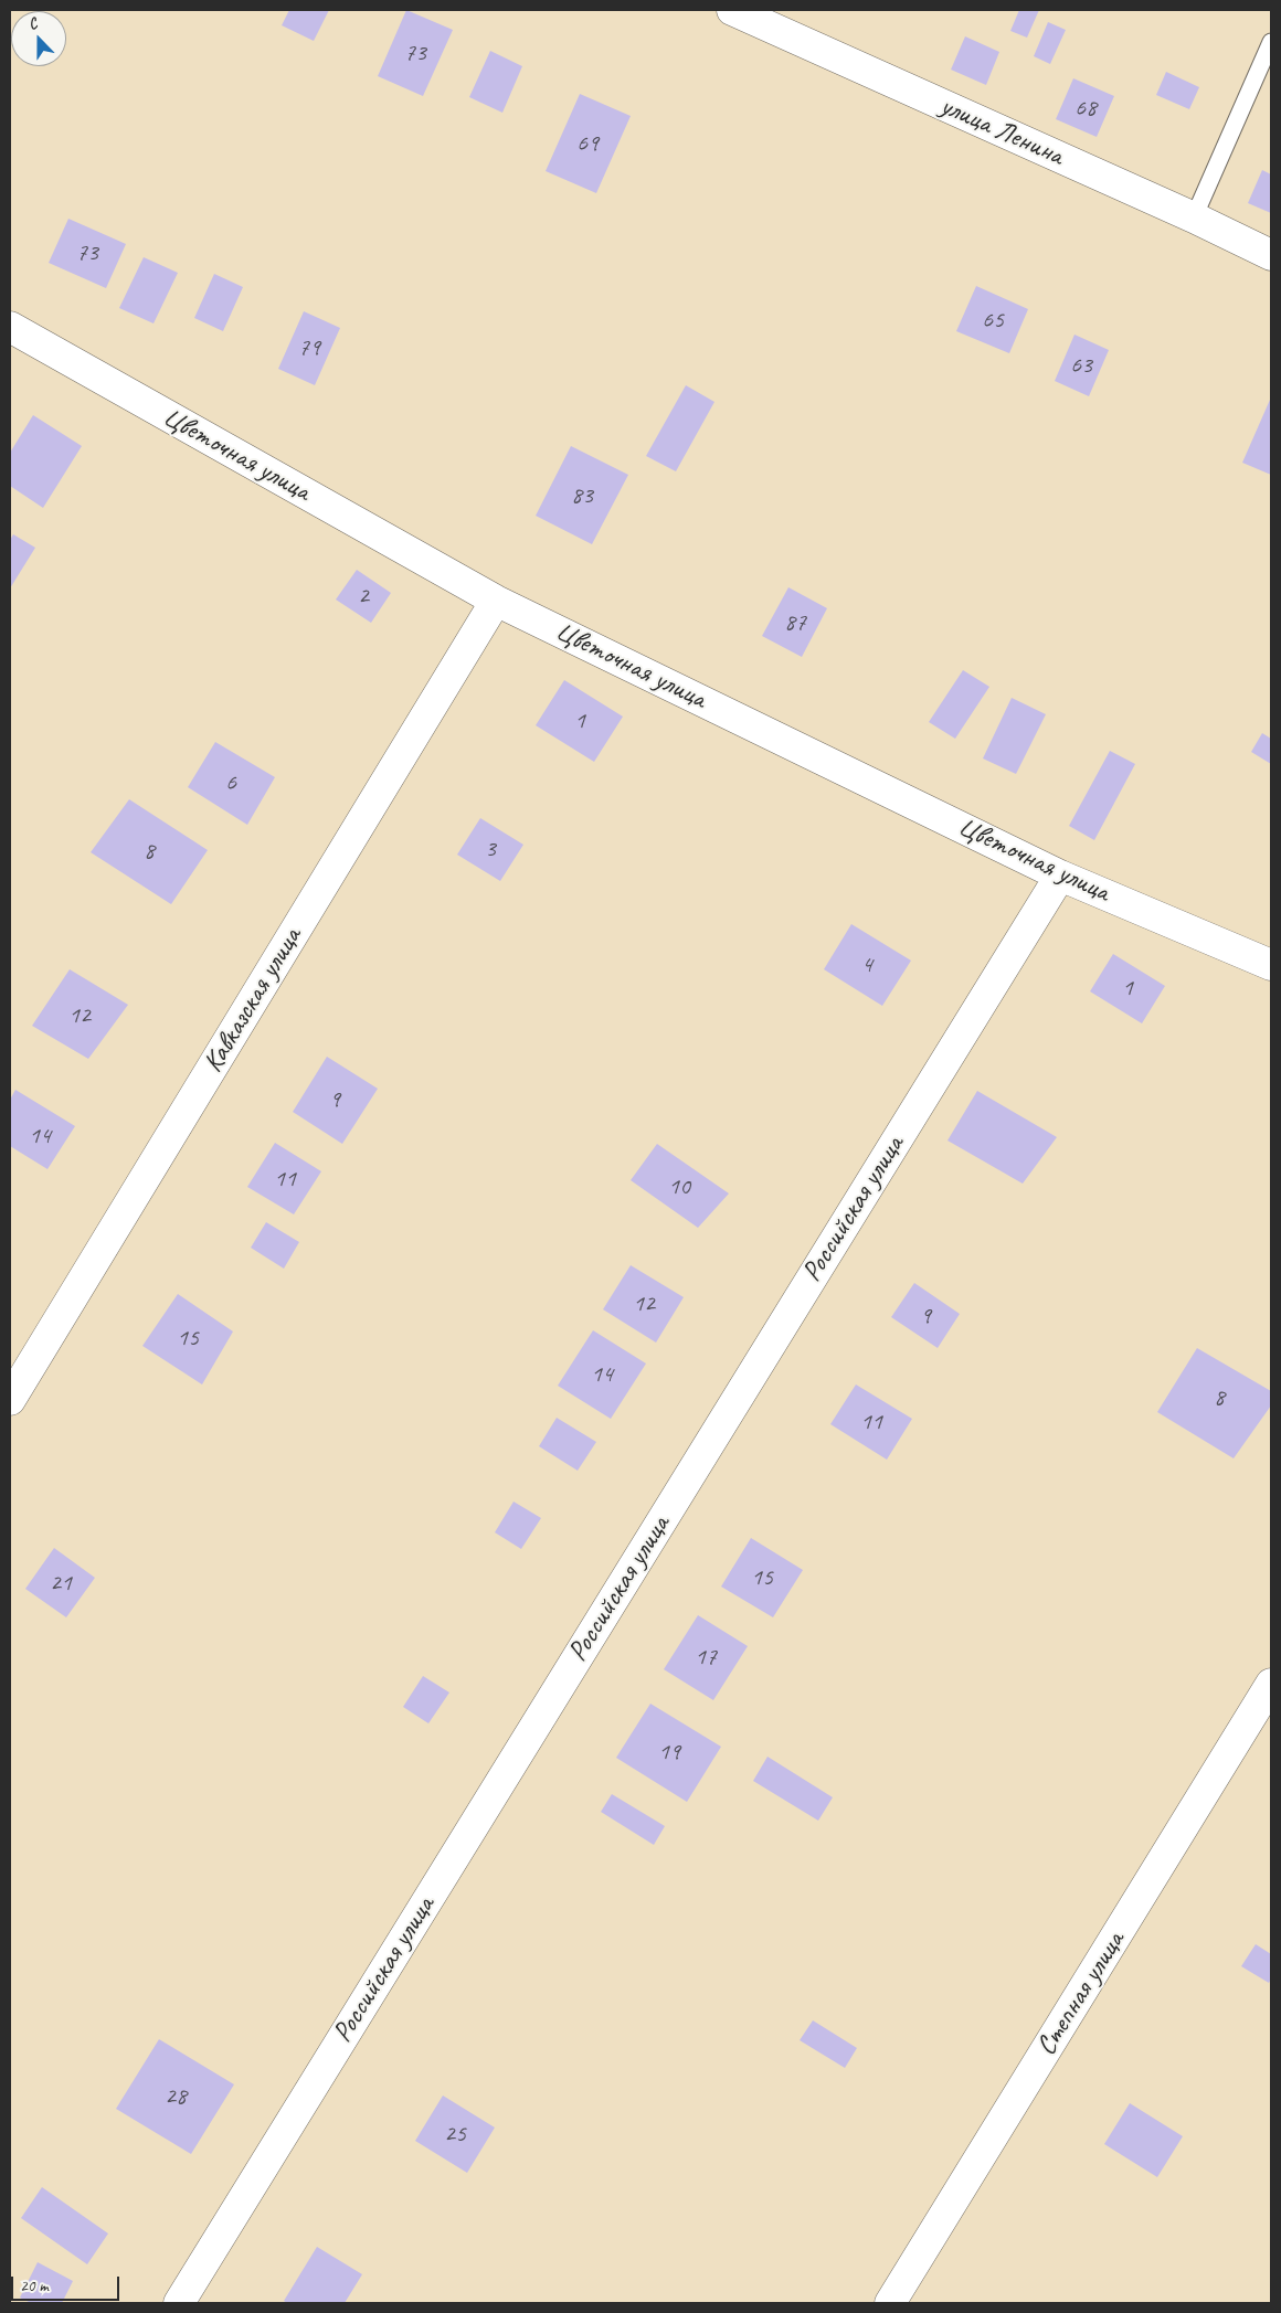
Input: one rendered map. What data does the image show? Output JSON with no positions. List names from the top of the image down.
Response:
{
  "streets": {
    "street": [
      "улица Ленина",
      "Цветочная улица",
      "Кавказская улица",
      "Российская улица",
      "Степная улица"
    ]
  },
  "crossings": [
    ["Цветочная улица", "Кавказская улица"],
    ["Цветочная улица", "Российская улица"]
  ],
  "house_numbers": [
    "73",
    "68",
    "69",
    "73",
    "65",
    "79",
    "63",
    "83",
    "2",
    "87",
    "1",
    "6",
    "3",
    "8",
    "4",
    "1",
    "12",
    "9",
    "14",
    "11",
    "10",
    "12",
    "9",
    "15",
    "14",
    "8",
    "11",
    "15",
    "21",
    "17",
    "19",
    "28",
    "25"
  ],
  "scale_bar": "20 m",
  "north": "top"
}
